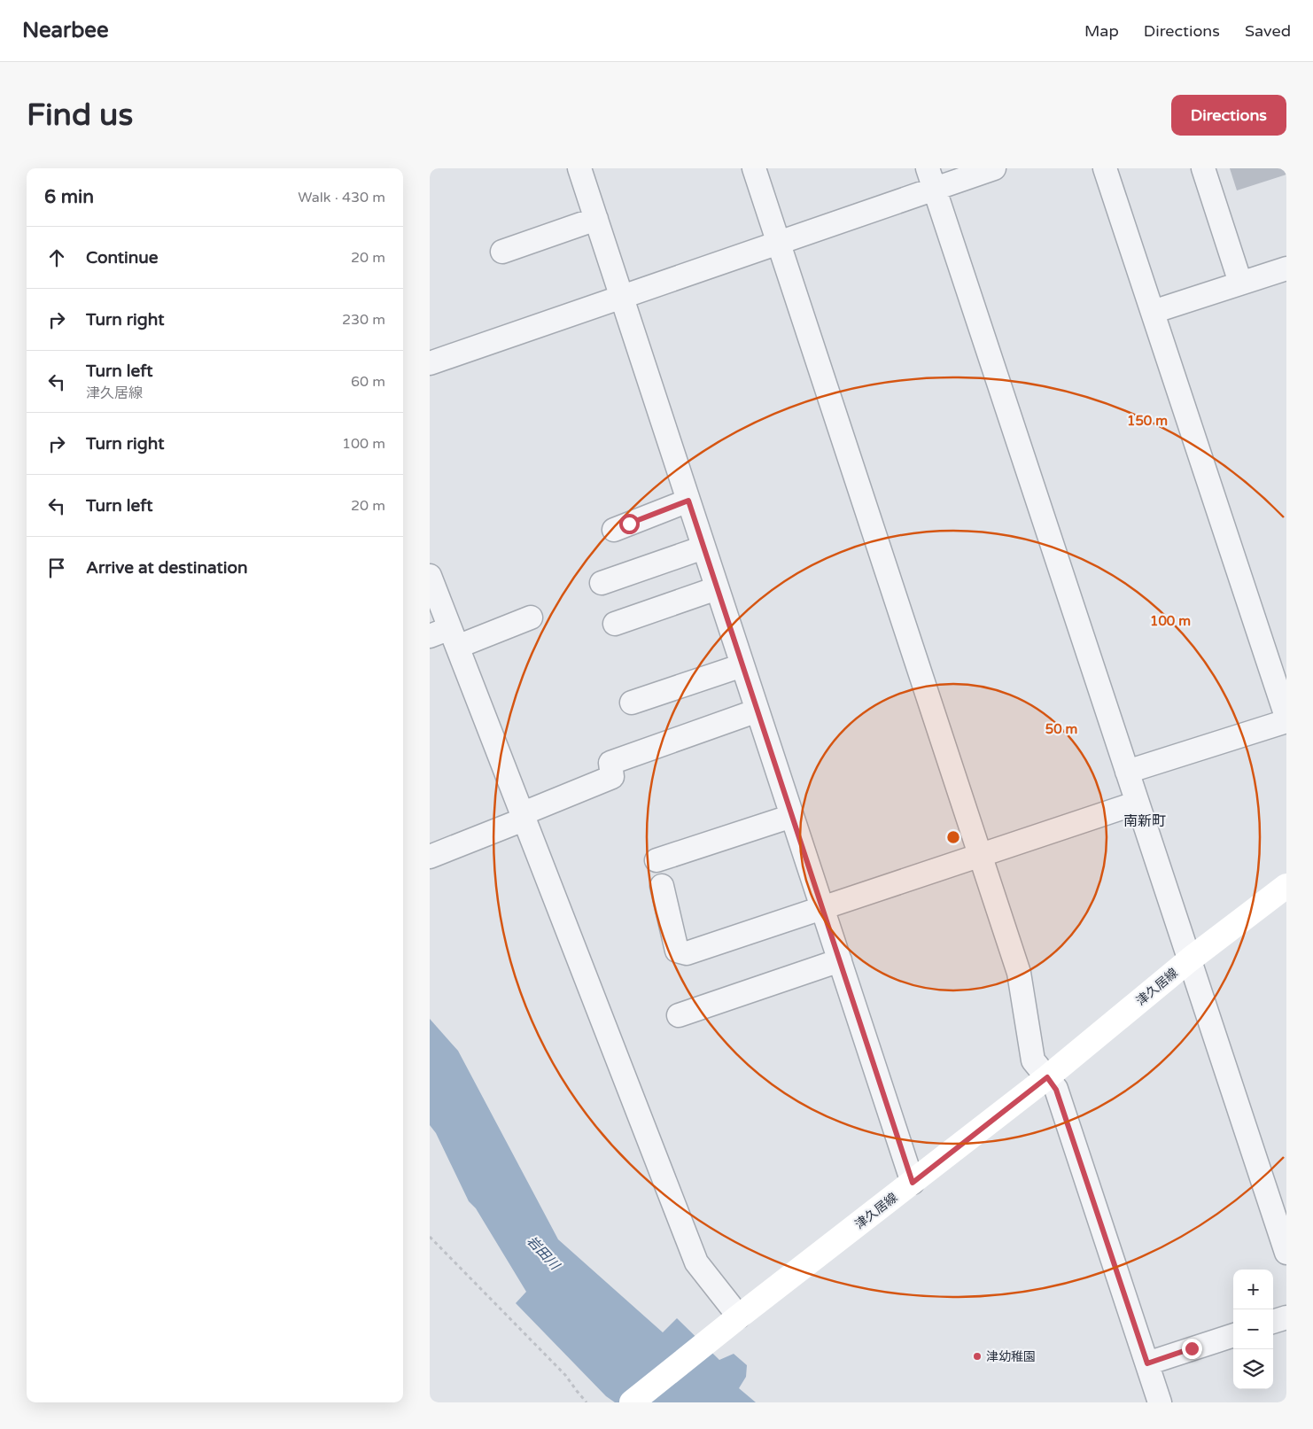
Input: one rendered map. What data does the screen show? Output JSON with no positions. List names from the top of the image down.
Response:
{
  "streets": {
    "main road": ["津久居線"]
  },
  "districts": ["南新町"],
  "water": ["岩田川"],
  "places": ["津幼稚園"],
  "page": {
    "header": "Nearbee",
    "nav": ["Map", "Directions", "Saved"],
    "buttons": "Directions",
    "title": "Find us",
    "heading": ["6 min", "Walk · 430 m"],
    "list": [
      ["Continue", "20 m"],
      ["Turn right", "230 m"],
      ["Turn left", "津久居線", "60 m"],
      ["Turn right", "100 m"],
      ["Turn left", "20 m"],
      "Arrive at destination"
    ],
    "map_buttons": ["+", "−"]
  },
  "rings": ["150 m", "100 m", "50 m"]
}
